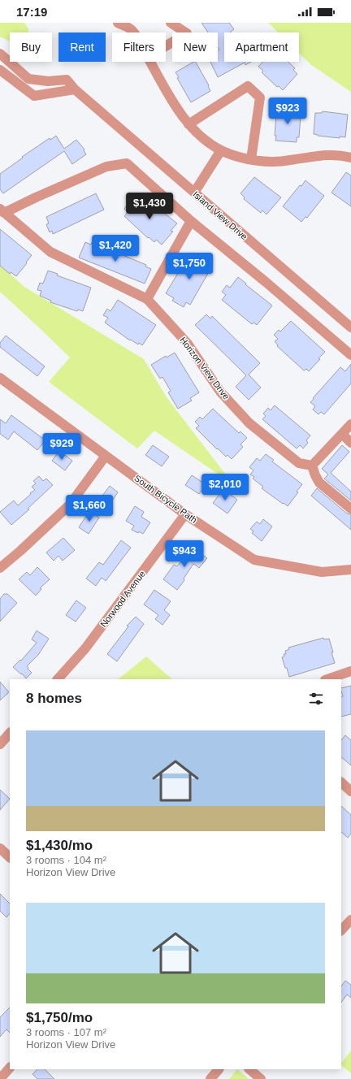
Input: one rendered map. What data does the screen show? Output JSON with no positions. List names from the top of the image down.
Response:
{
  "streets": {
    "street": [
      "Island View Drive",
      "Horizon View Drive",
      "South Bicycle Path",
      "Norwood Avenue"
    ]
  },
  "crossings": [
    ["South Bicycle Path", "Norwood Avenue"]
  ],
  "page": {
    "status": "17:19",
    "chip": [
      "Buy",
      "Rent",
      "Filters",
      "New",
      "Apartment"
    ],
    "price": [
      "$923",
      "$1,430",
      "$1,420",
      "$1,750",
      "$929",
      "$2,010",
      "$1,660",
      "$943"
    ],
    "heading": "8 homes",
    "list": [
      {
        "name": "$1,430/mo",
        "note": "3 rooms · 104 m² · Horizon View Drive"
      },
      {
        "name": "$1,750/mo",
        "note": "3 rooms · 107 m² · Horizon View Drive"
      }
    ]
  }
}
